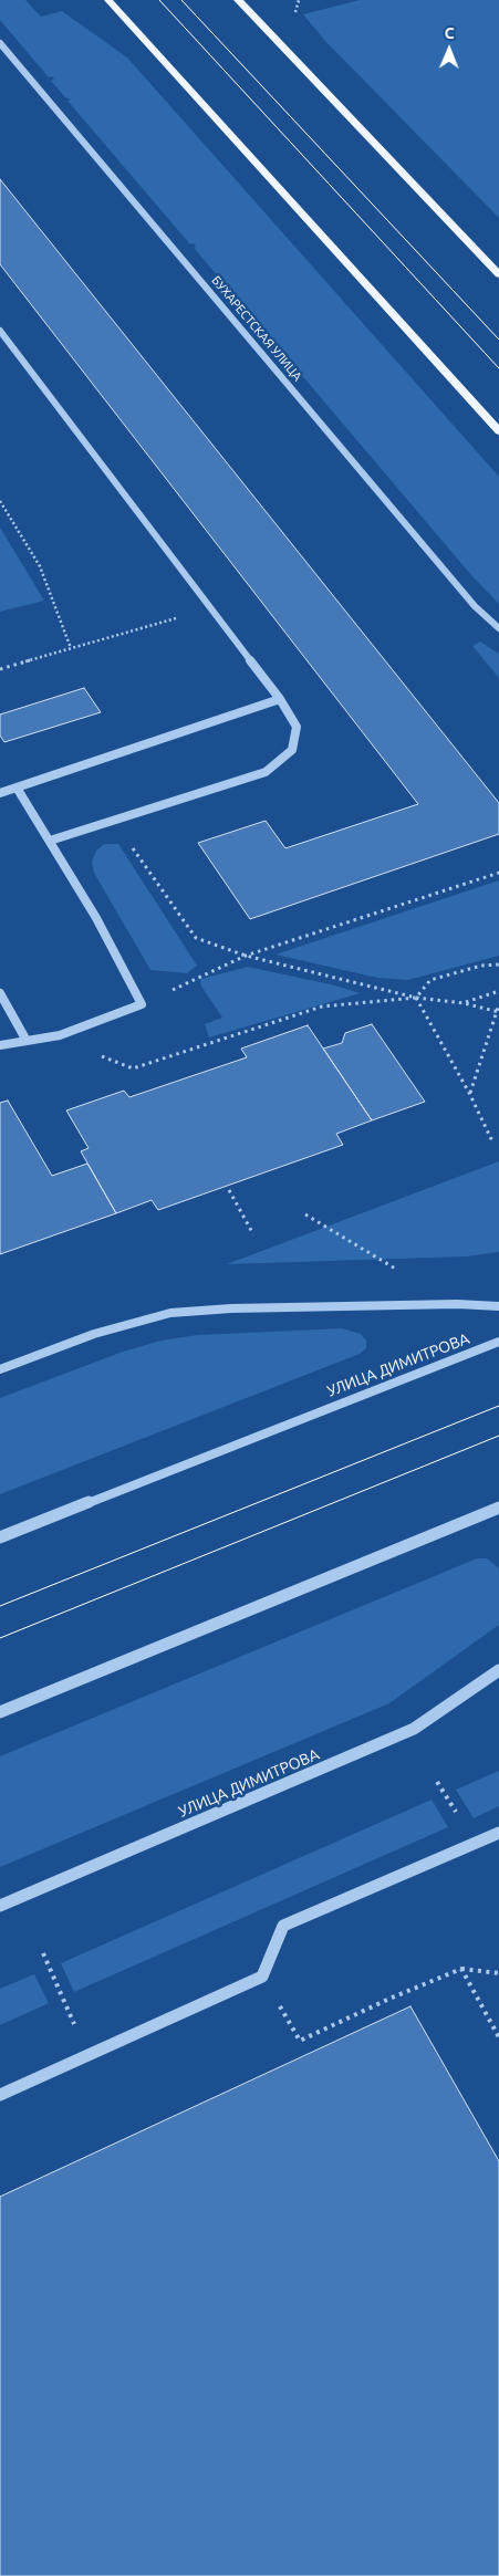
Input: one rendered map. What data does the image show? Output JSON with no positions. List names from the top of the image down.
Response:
{
  "streets": {
    "street": ["БУХАРЕСТСКАЯ УЛИЦА", "УЛИЦА ДИМИТРОВА"]
  },
  "north": "top"
}
